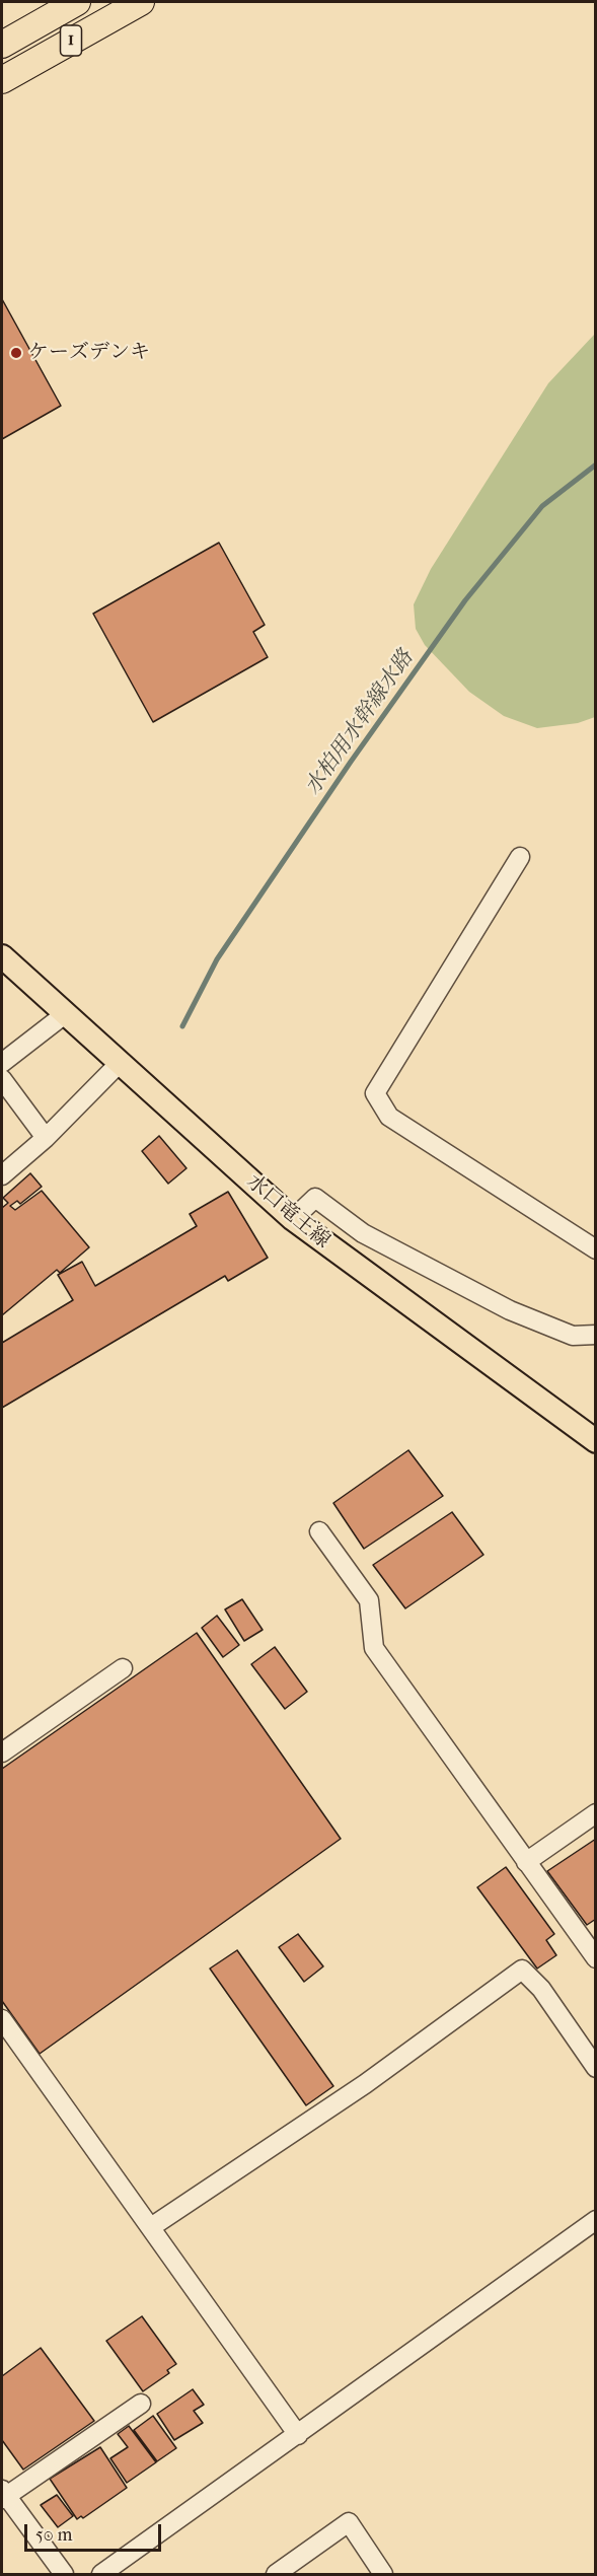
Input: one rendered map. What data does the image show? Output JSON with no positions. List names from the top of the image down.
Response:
{
  "streets": {
    "highway": ["1"],
    "main road": ["水口竜王線"]
  },
  "water": ["水柏用水幹線水路"],
  "places": ["ケーズデンキ"],
  "scale_bar": "50 m"
}
